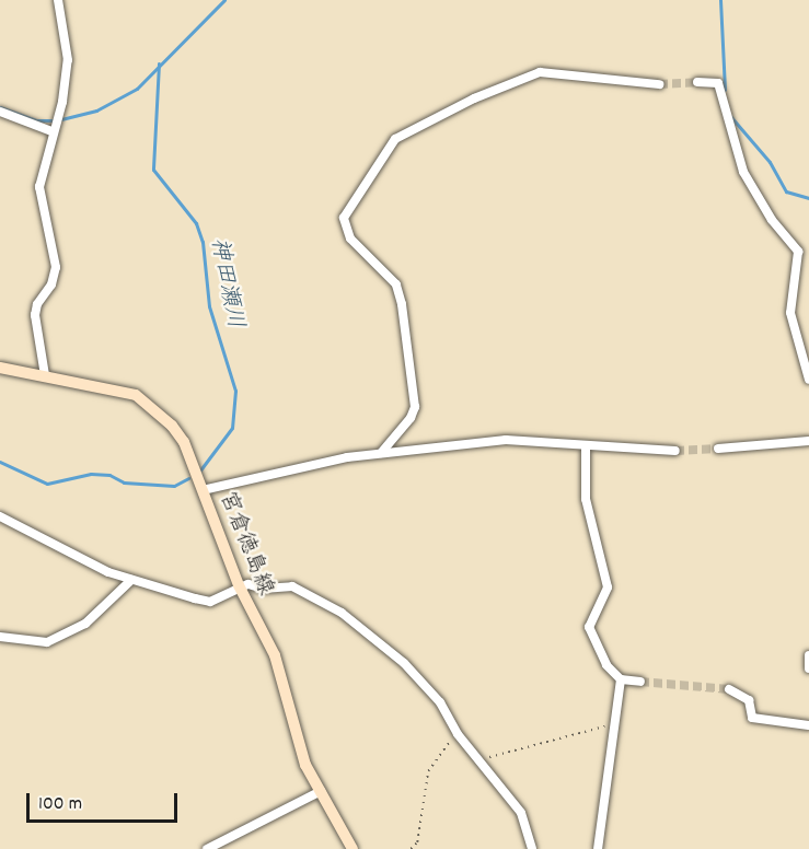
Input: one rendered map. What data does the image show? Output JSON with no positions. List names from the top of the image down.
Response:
{
  "streets": {
    "main road": ["宮倉徳島線"]
  },
  "water": ["神田瀬川"],
  "scale_bar": "100 m"
}
